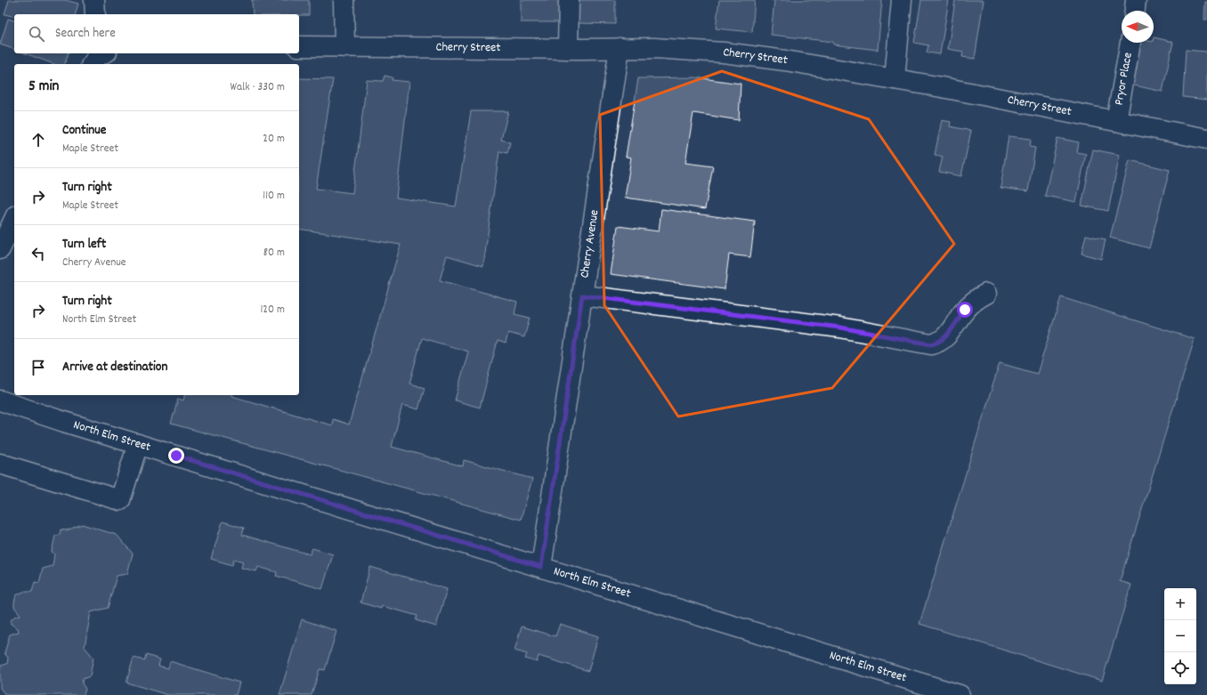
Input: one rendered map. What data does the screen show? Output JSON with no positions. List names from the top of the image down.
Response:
{
  "streets": {
    "street": [
      "Cherry Street",
      "Pryor Place",
      "Cherry Avenue",
      "North Elm Street"
    ]
  },
  "crossings": [
    ["Cherry Street", "Pryor Place"],
    ["Cherry Street", "Cherry Avenue"],
    ["Cherry Avenue", "North Elm Street"]
  ],
  "north": "left",
  "page": {
    "search": "Search here",
    "heading": ["5 min", "Walk · 330 m"],
    "list": [
      ["Continue", "Maple Street", "20 m"],
      ["Turn right", "Maple Street", "110 m"],
      ["Turn left", "Cherry Avenue", "80 m"],
      ["Turn right", "North Elm Street", "120 m"],
      "Arrive at destination"
    ],
    "map_buttons": ["+", "−"]
  }
}
